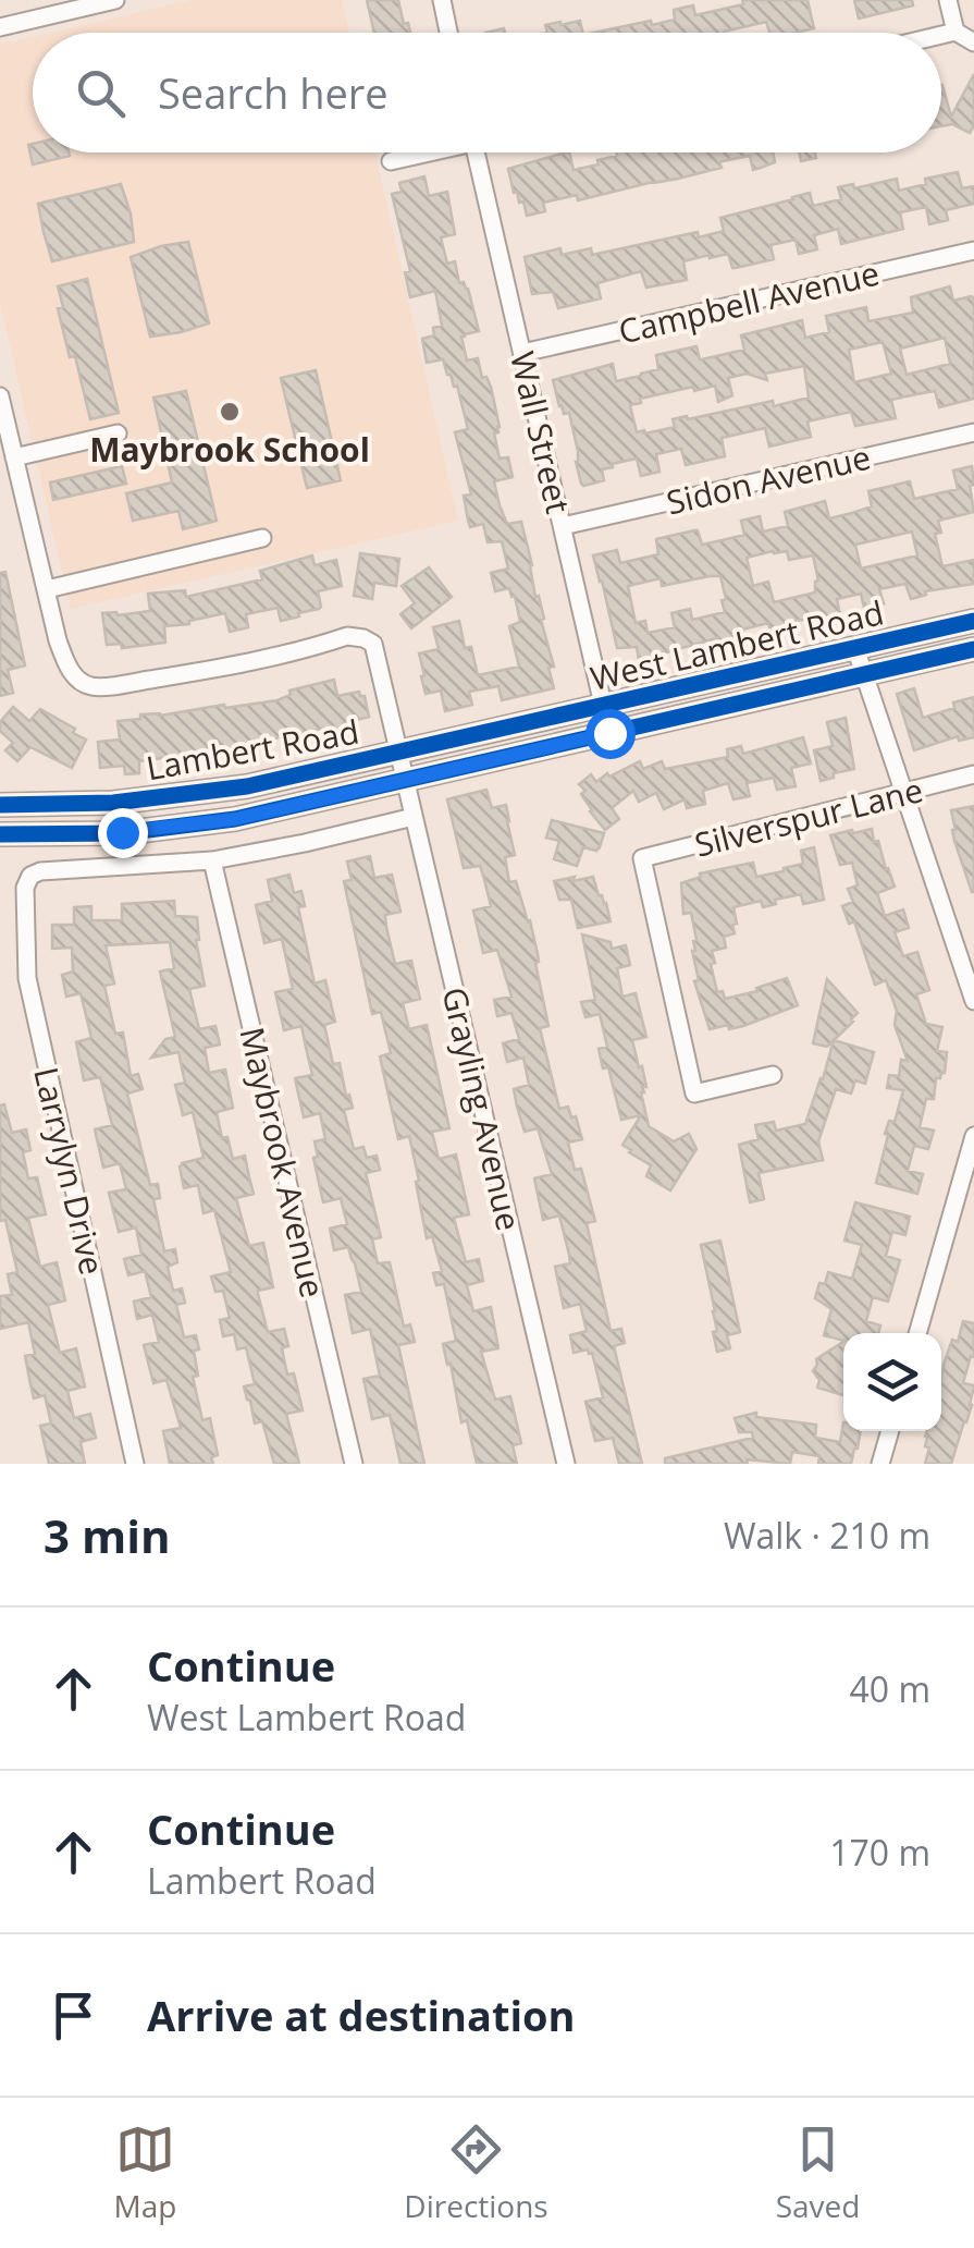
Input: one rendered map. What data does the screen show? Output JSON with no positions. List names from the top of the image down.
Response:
{
  "streets": {
    "main road": ["West Lambert Road", "Lambert Road"],
    "street": [
      "Campbell Avenue",
      "Wall Street",
      "Sidon Avenue",
      "Silverspur Lane",
      "Grayling Avenue",
      "Maybrook Avenue",
      "Larrylyn Drive"
    ]
  },
  "crossings": [
    ["Campbell Avenue", "Wall Street"],
    ["Wall Street", "Sidon Avenue"],
    ["Wall Street", "West Lambert Road"],
    ["West Lambert Road", "Lambert Road"],
    ["Lambert Road", "Grayling Avenue"],
    ["Maybrook Avenue", "Larrylyn Drive"]
  ],
  "places": ["Maybrook School"],
  "page": {
    "search": "Search here",
    "heading": ["3 min", "Walk · 210 m"],
    "list": [
      ["Continue", "West Lambert Road", "40 m"],
      ["Continue", "Lambert Road", "170 m"],
      "Arrive at destination"
    ],
    "nav": ["Map", "Directions", "Saved"]
  }
}
